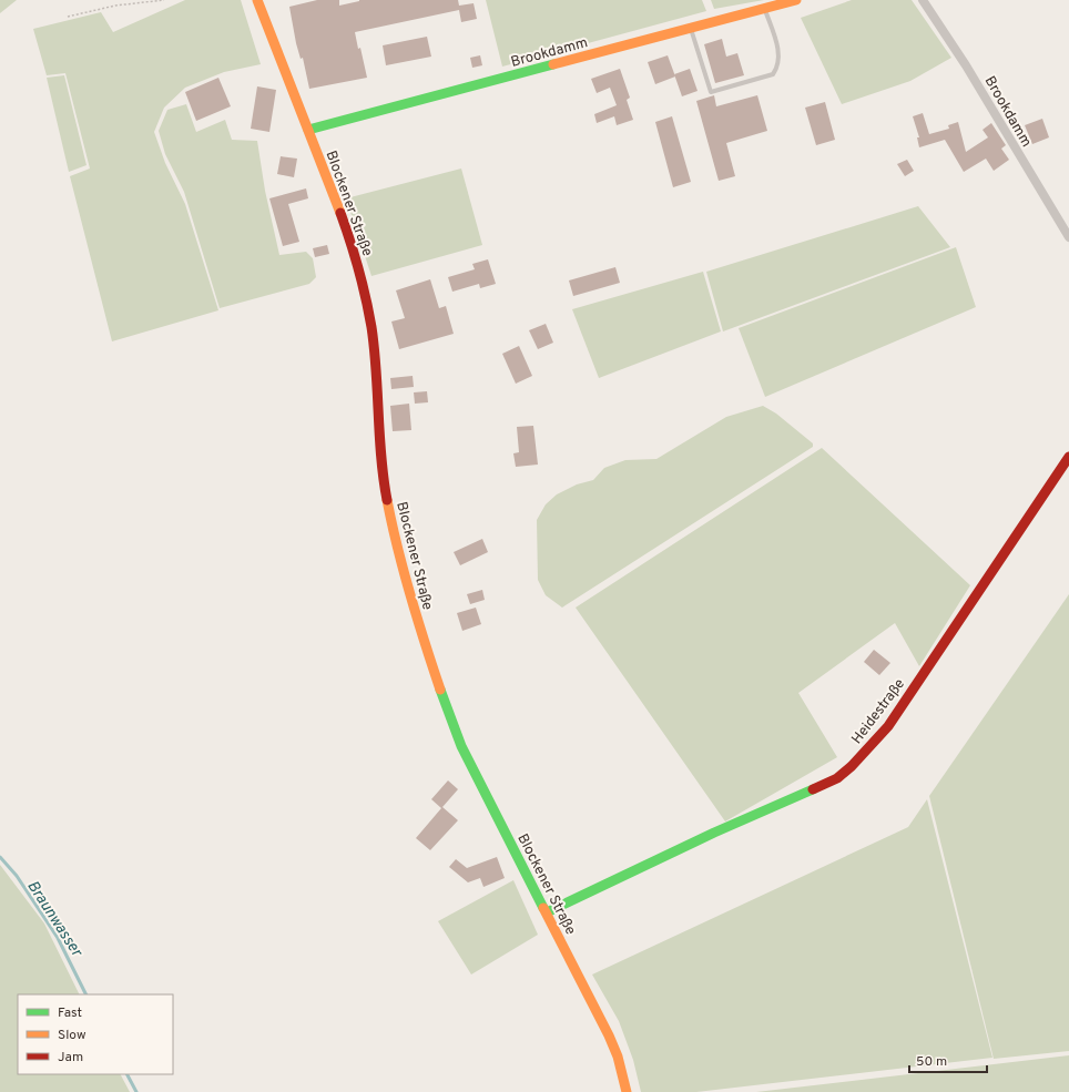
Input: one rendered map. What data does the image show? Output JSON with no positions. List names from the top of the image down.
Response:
{
  "streets": {
    "street": ["Brookdamm", "Blockener Straße", "Heidestraße"]
  },
  "crossings": [
    ["Brookdamm", "Blockener Straße"],
    ["Blockener Straße", "Heidestraße"]
  ],
  "water": ["Braunwasser"],
  "legend": ["Fast", "Slow", "Jam"],
  "scale_bar": "50 m"
}
